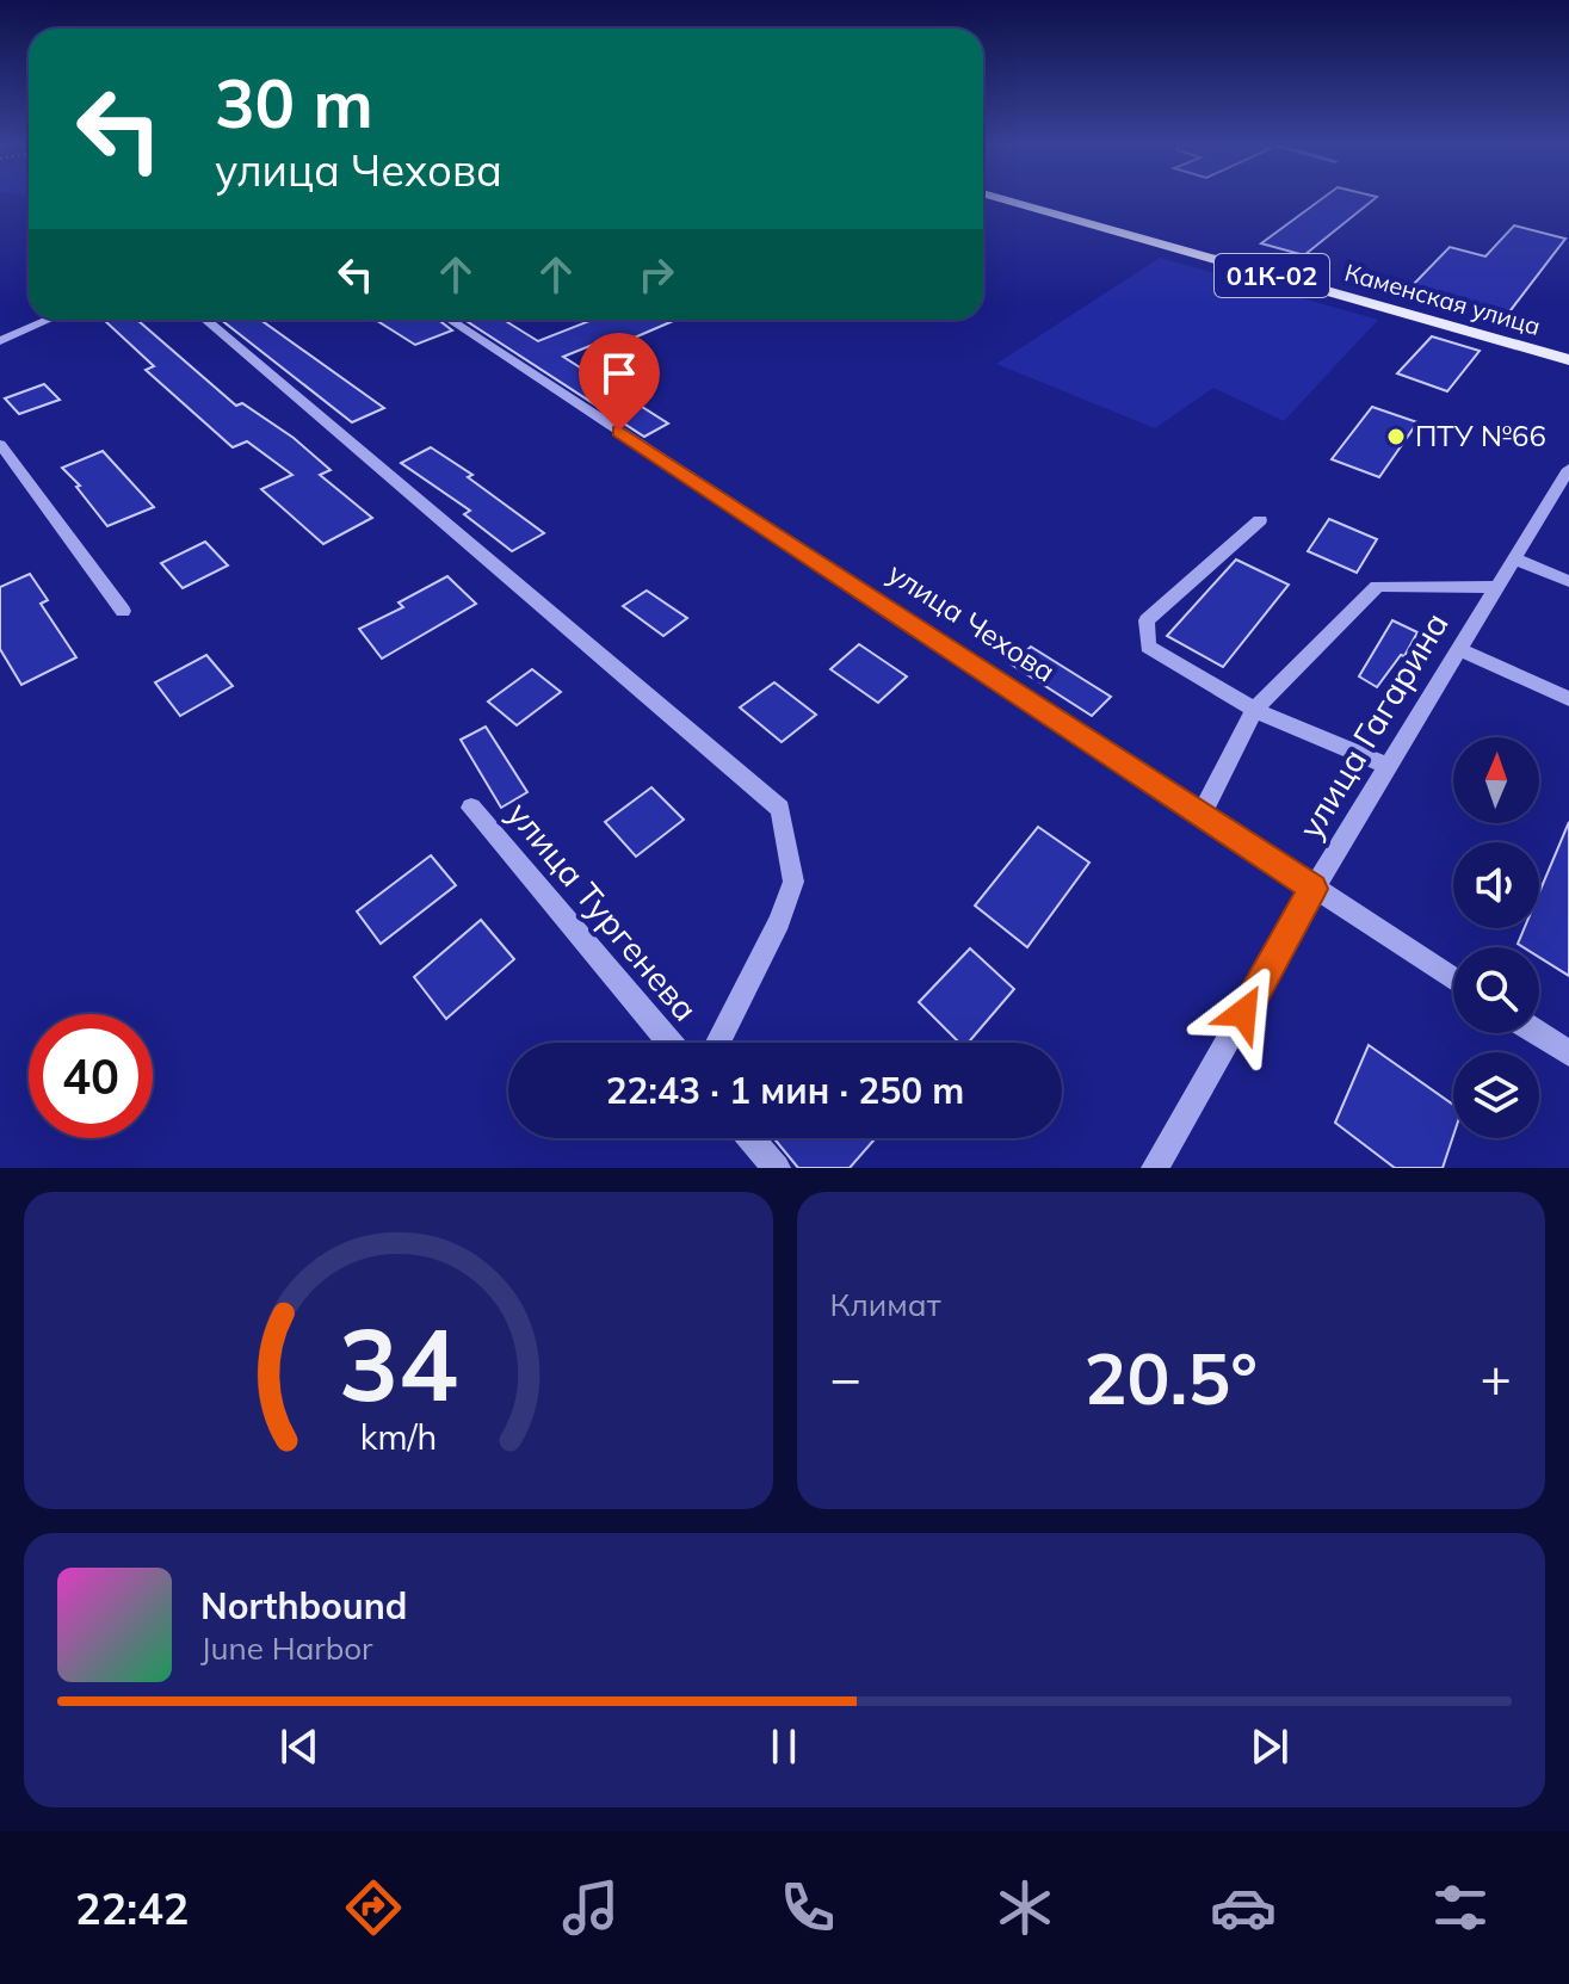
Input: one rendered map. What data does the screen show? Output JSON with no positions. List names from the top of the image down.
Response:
{
  "streets": {
    "main road": ["01К-02", "Каменская улица"],
    "street": ["улица Чехова", "улица Гагарина", "улица Тургенева"]
  },
  "crossings": [
    ["улица Чехова", "улица Гагарина"]
  ],
  "places": ["ПТУ №66"],
  "north": "top",
  "page": {
    "turn": ["30 m", "улица Чехова"],
    "limit": "40",
    "trip": "22:43 · 1 мин · 250 m",
    "tile": "Климат",
    "heat": ["−", "20.5°", "+"],
    "song": ["Northbound", "June Harbor"],
    "tabs": "22:42",
    "gauge": ["34", "km/h"]
  }
}
